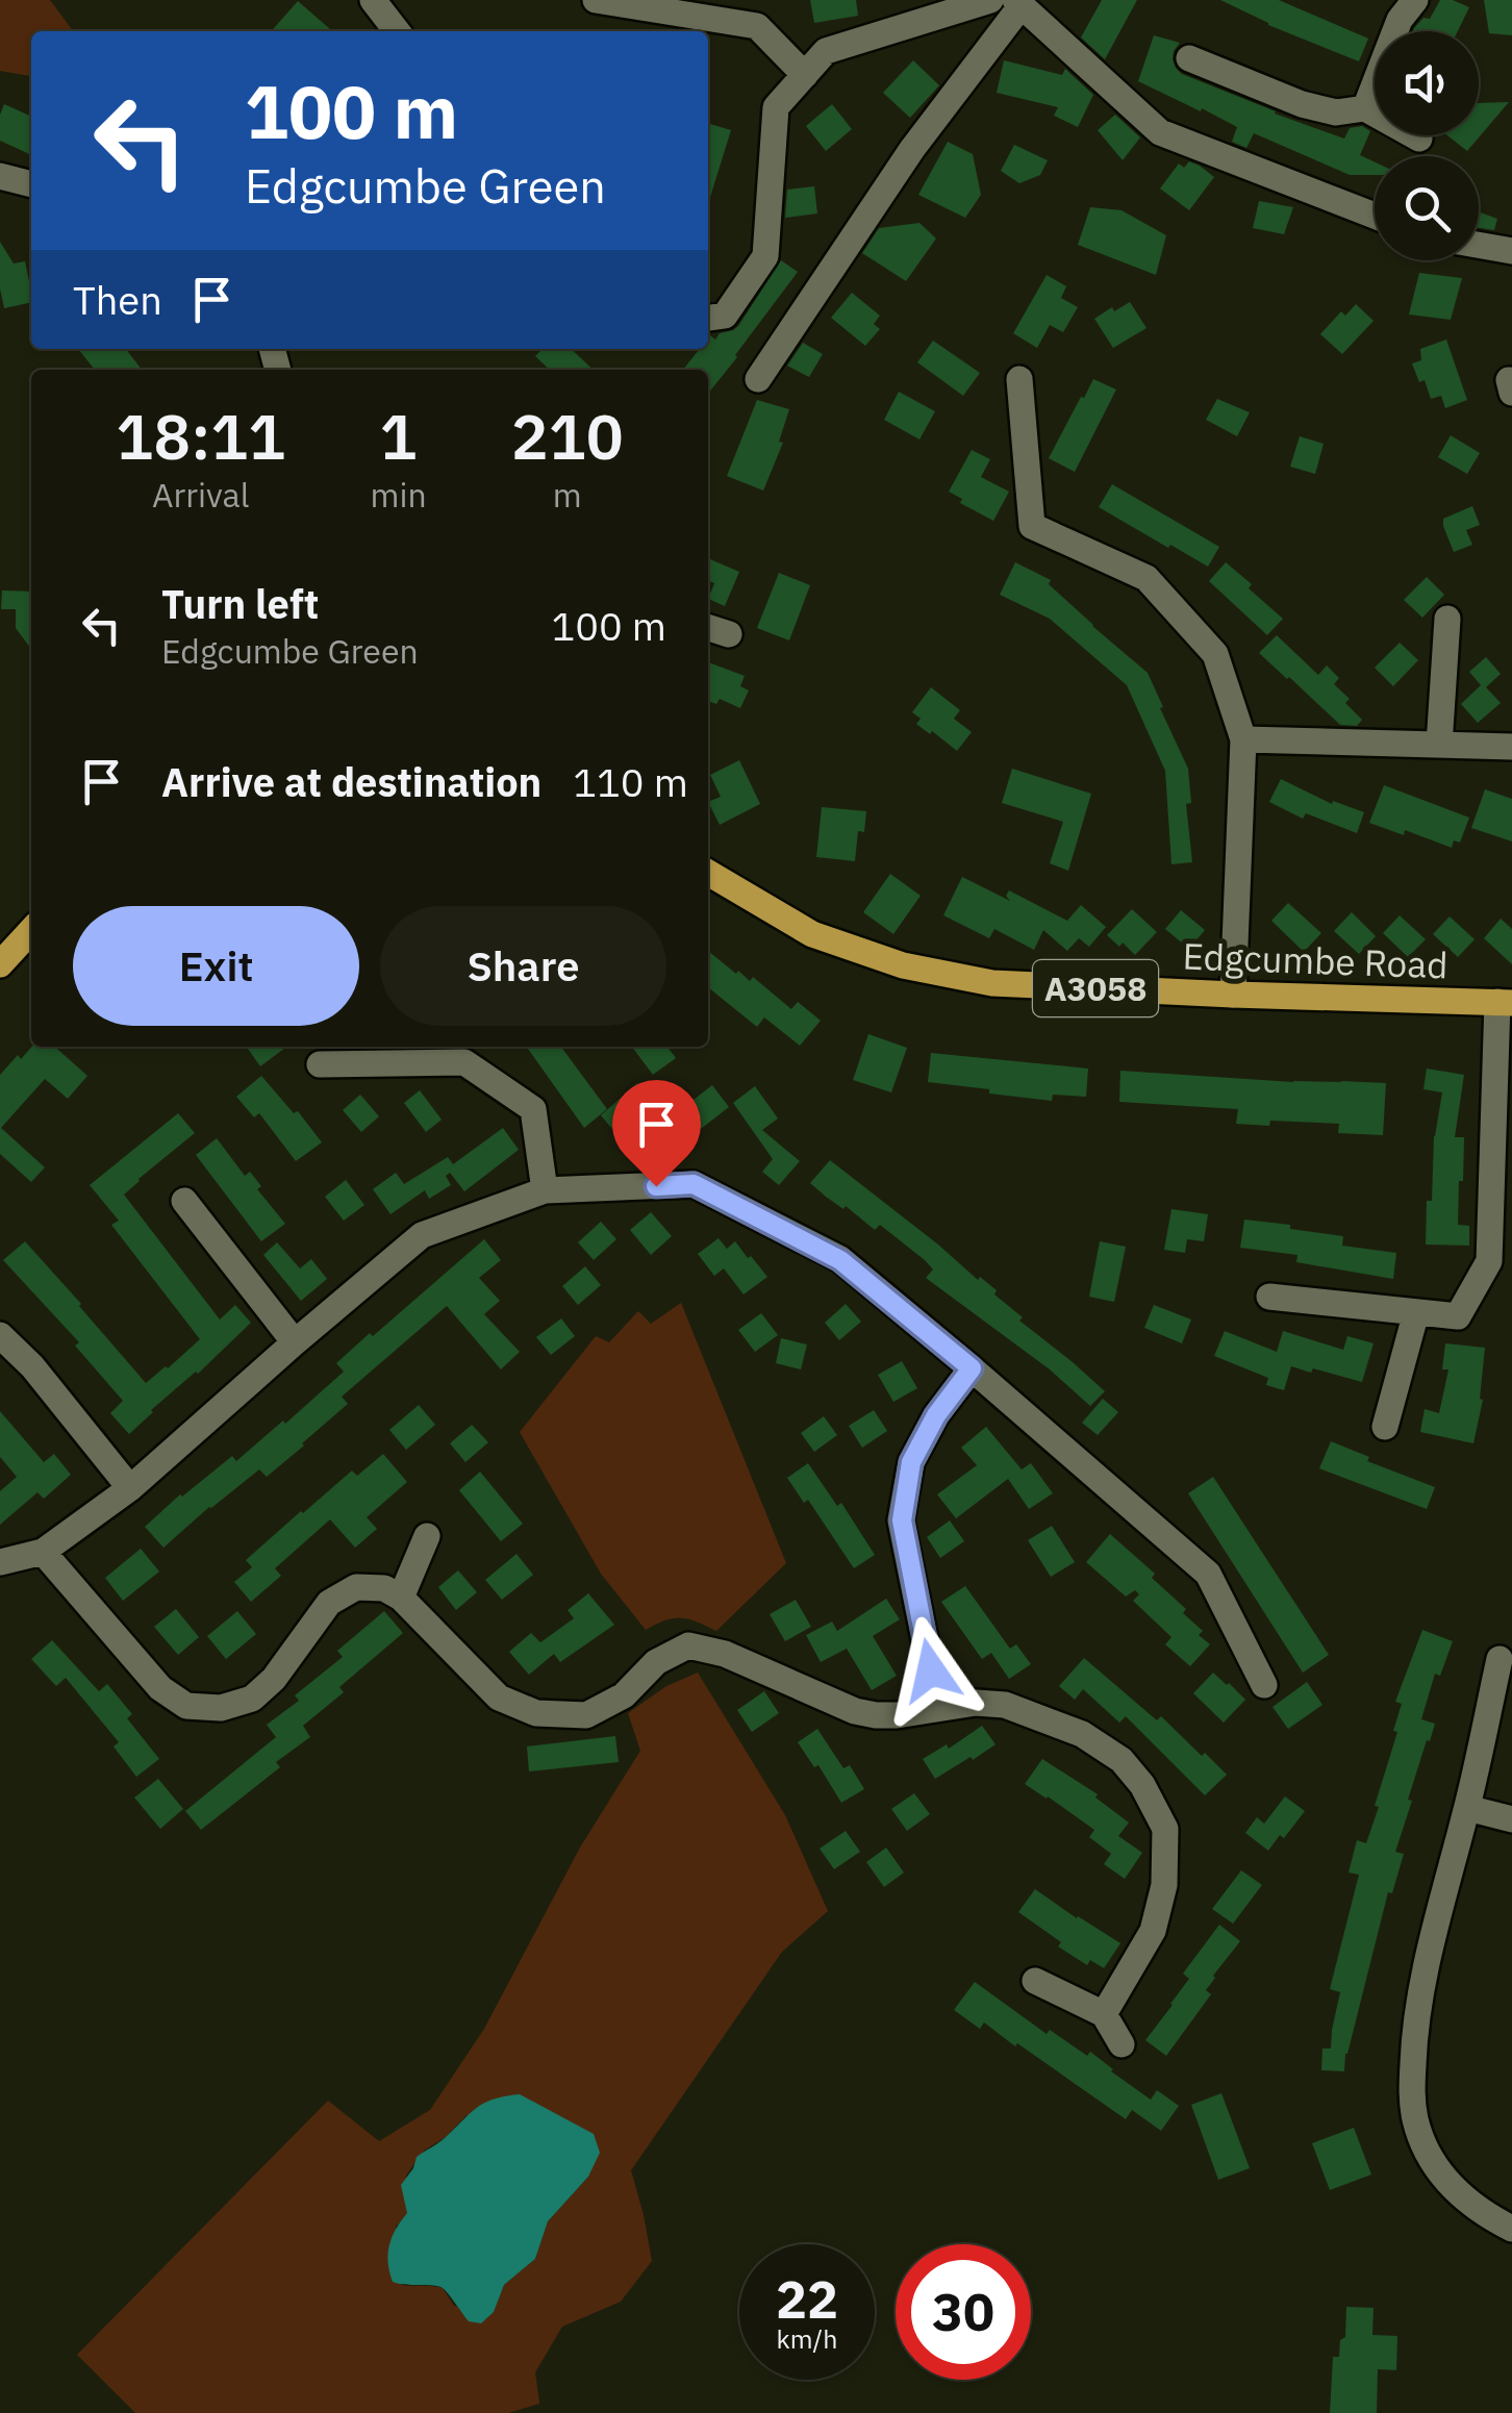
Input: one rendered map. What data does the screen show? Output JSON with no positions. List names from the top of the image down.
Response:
{
  "streets": {
    "main road": ["Edgcumbe Road", "A3058"]
  },
  "page": {
    "turn": ["100 m", "Edgcumbe Green"],
    "then": "Then",
    "eta": [
      "18:11",
      "Arrival",
      "1",
      "min",
      "210",
      "m"
    ],
    "list": [
      {
        "name": "Turn left",
        "note": "Edgcumbe Green",
        "value": "100 m"
      },
      {
        "name": "Arrive at destination",
        "value": "110 m"
      }
    ],
    "buttons": ["Exit", "Share"],
    "speed": "22 km/h",
    "limit": "30"
  }
}
